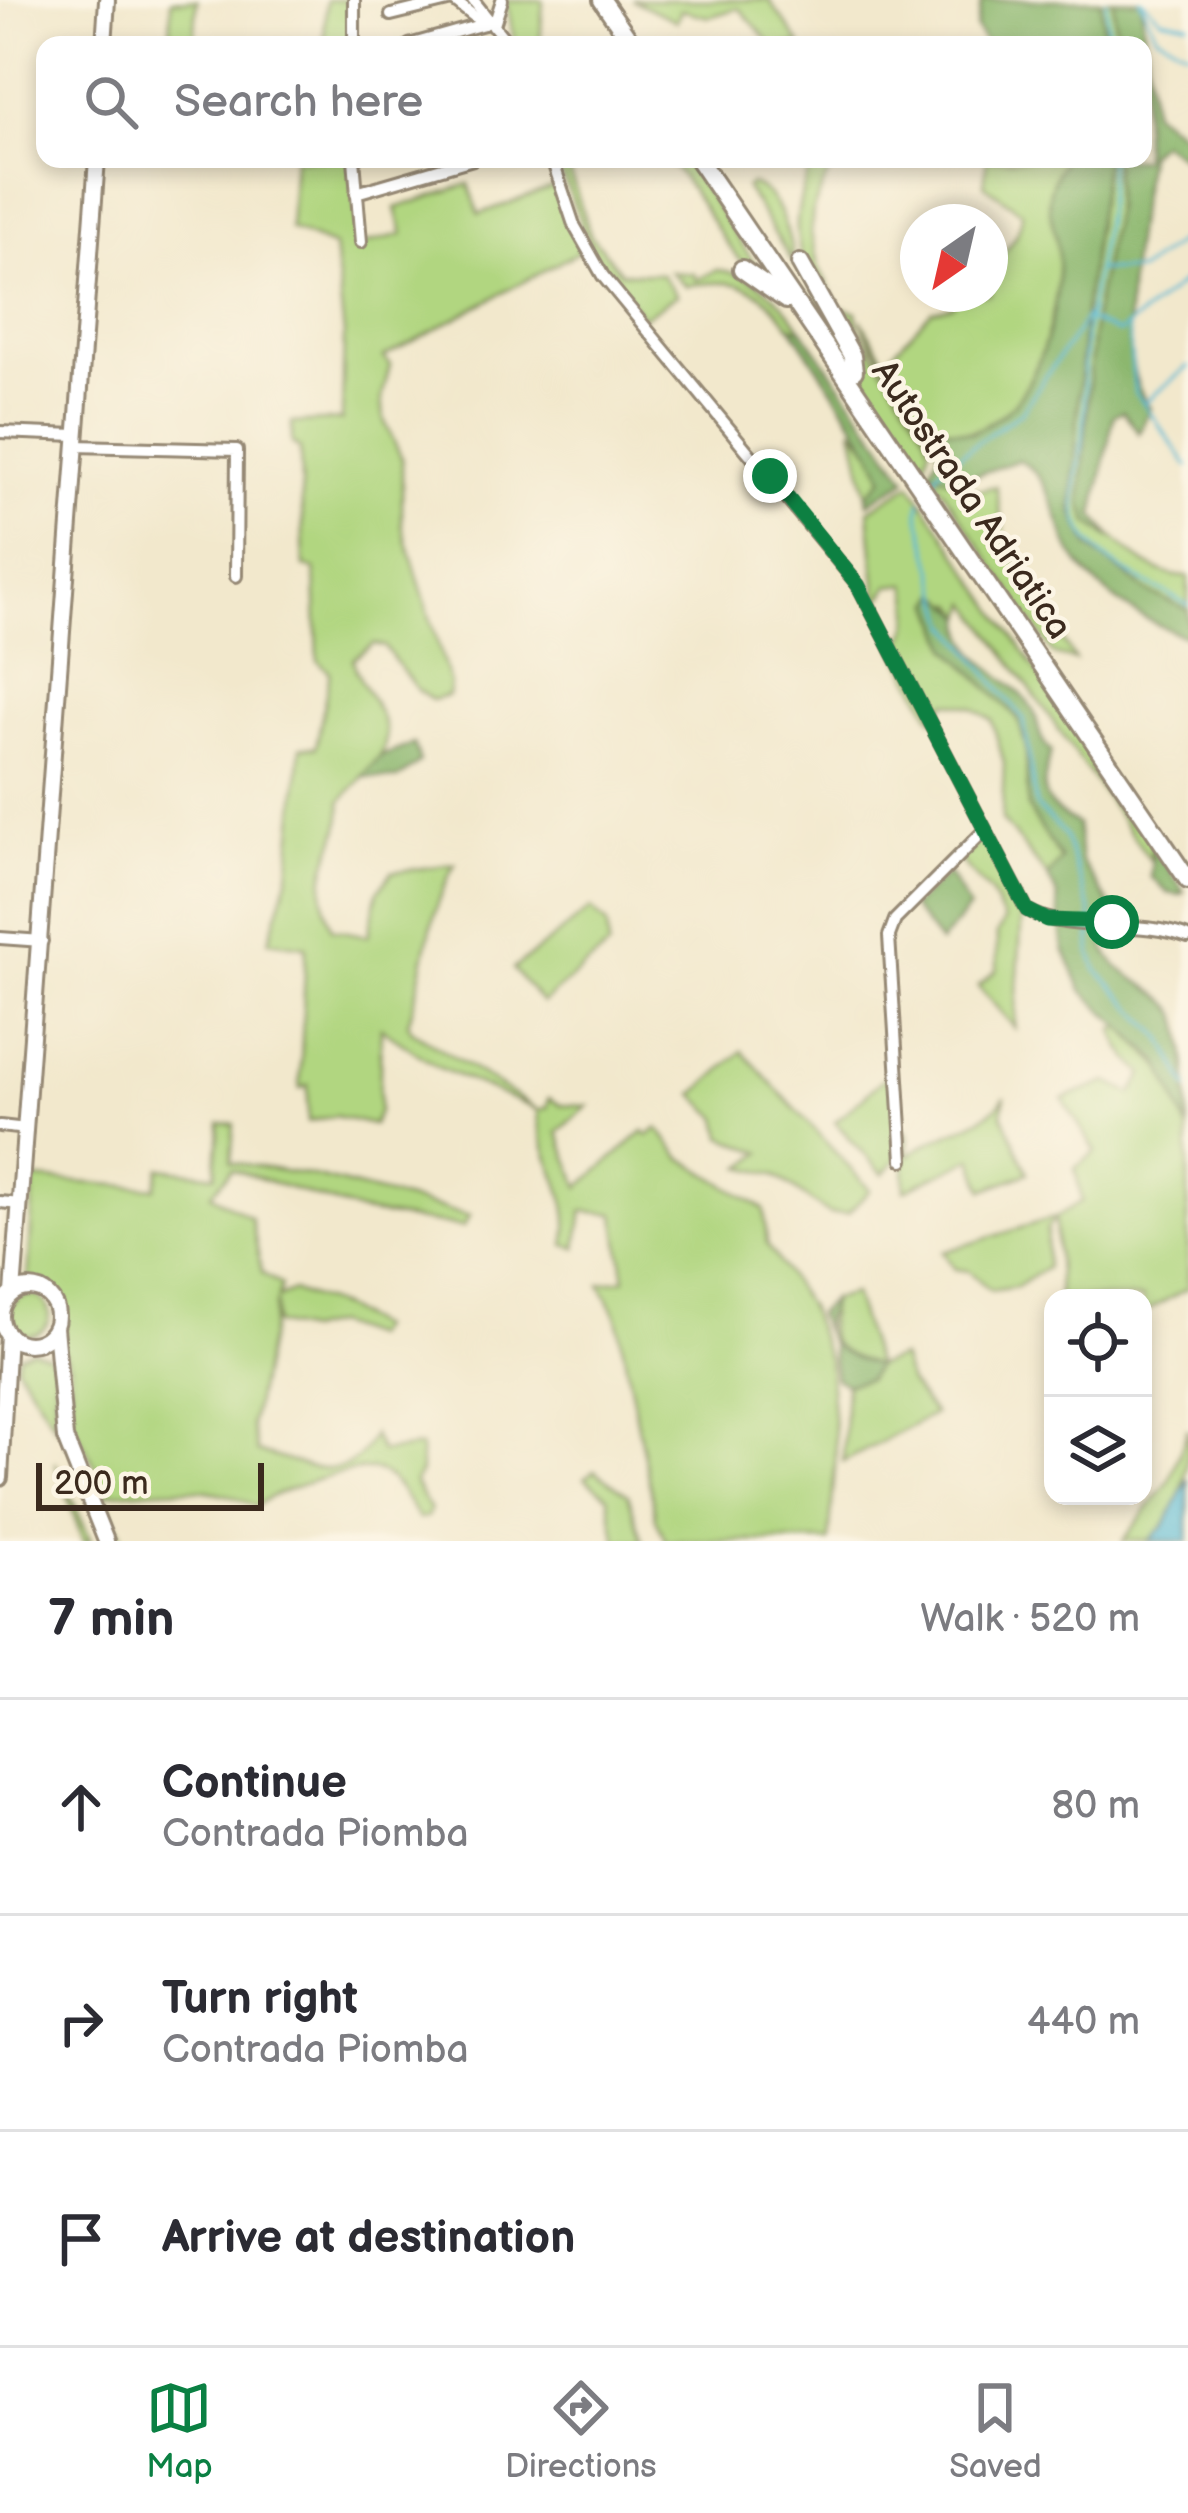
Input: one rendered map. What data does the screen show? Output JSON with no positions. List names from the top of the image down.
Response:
{
  "streets": {
    "highway": ["Autostrada Adriatica"]
  },
  "scale_bar": "200 m",
  "north": "bottom left",
  "page": {
    "search": "Search here",
    "scale": "200 m",
    "heading": ["7 min", "Walk · 520 m"],
    "list": [
      ["Continue", "Contrada Piomba", "80 m"],
      ["Turn right", "Contrada Piomba", "440 m"],
      "Arrive at destination"
    ],
    "nav": ["Map", "Directions", "Saved"]
  }
}
